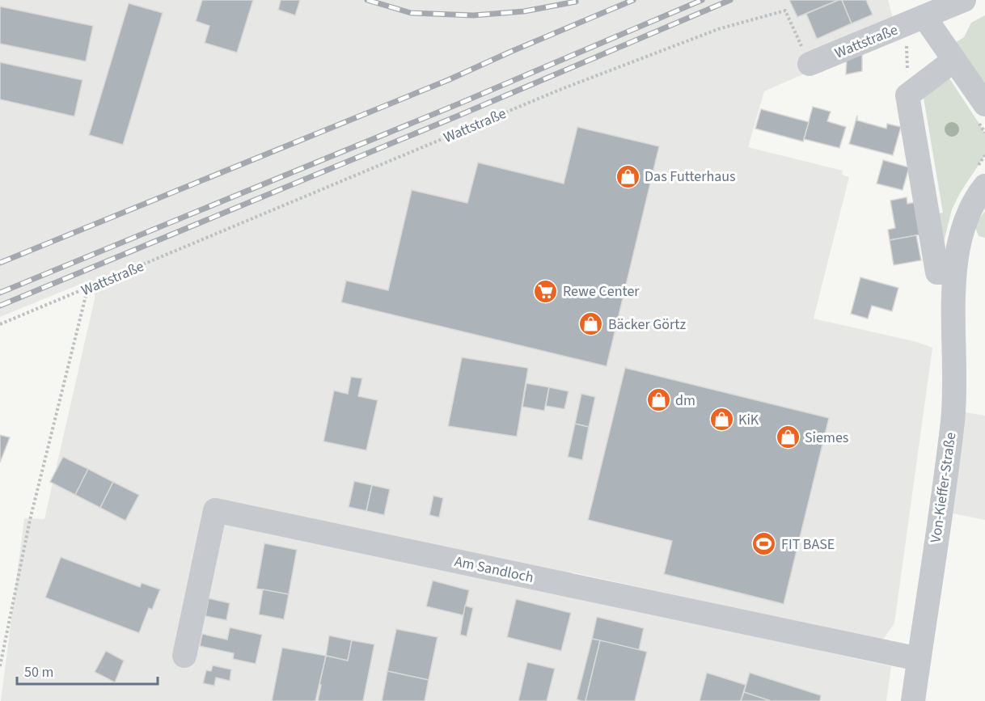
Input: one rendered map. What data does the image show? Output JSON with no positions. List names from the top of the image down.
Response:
{
  "streets": {
    "street": ["Wattstraße", "Von-Kieffer-Straße", "Am Sandloch"]
  },
  "crossings": [
    ["Von-Kieffer-Straße", "Am Sandloch"]
  ],
  "places": {
    "shop": [
      "Das Futterhaus",
      "Bäcker Görtz",
      "dm",
      "KiK",
      "Siemes"
    ],
    "supermarket": ["Rewe Center"],
    "sports": ["FIT BASE"]
  },
  "scale_bar": "50 m"
}
